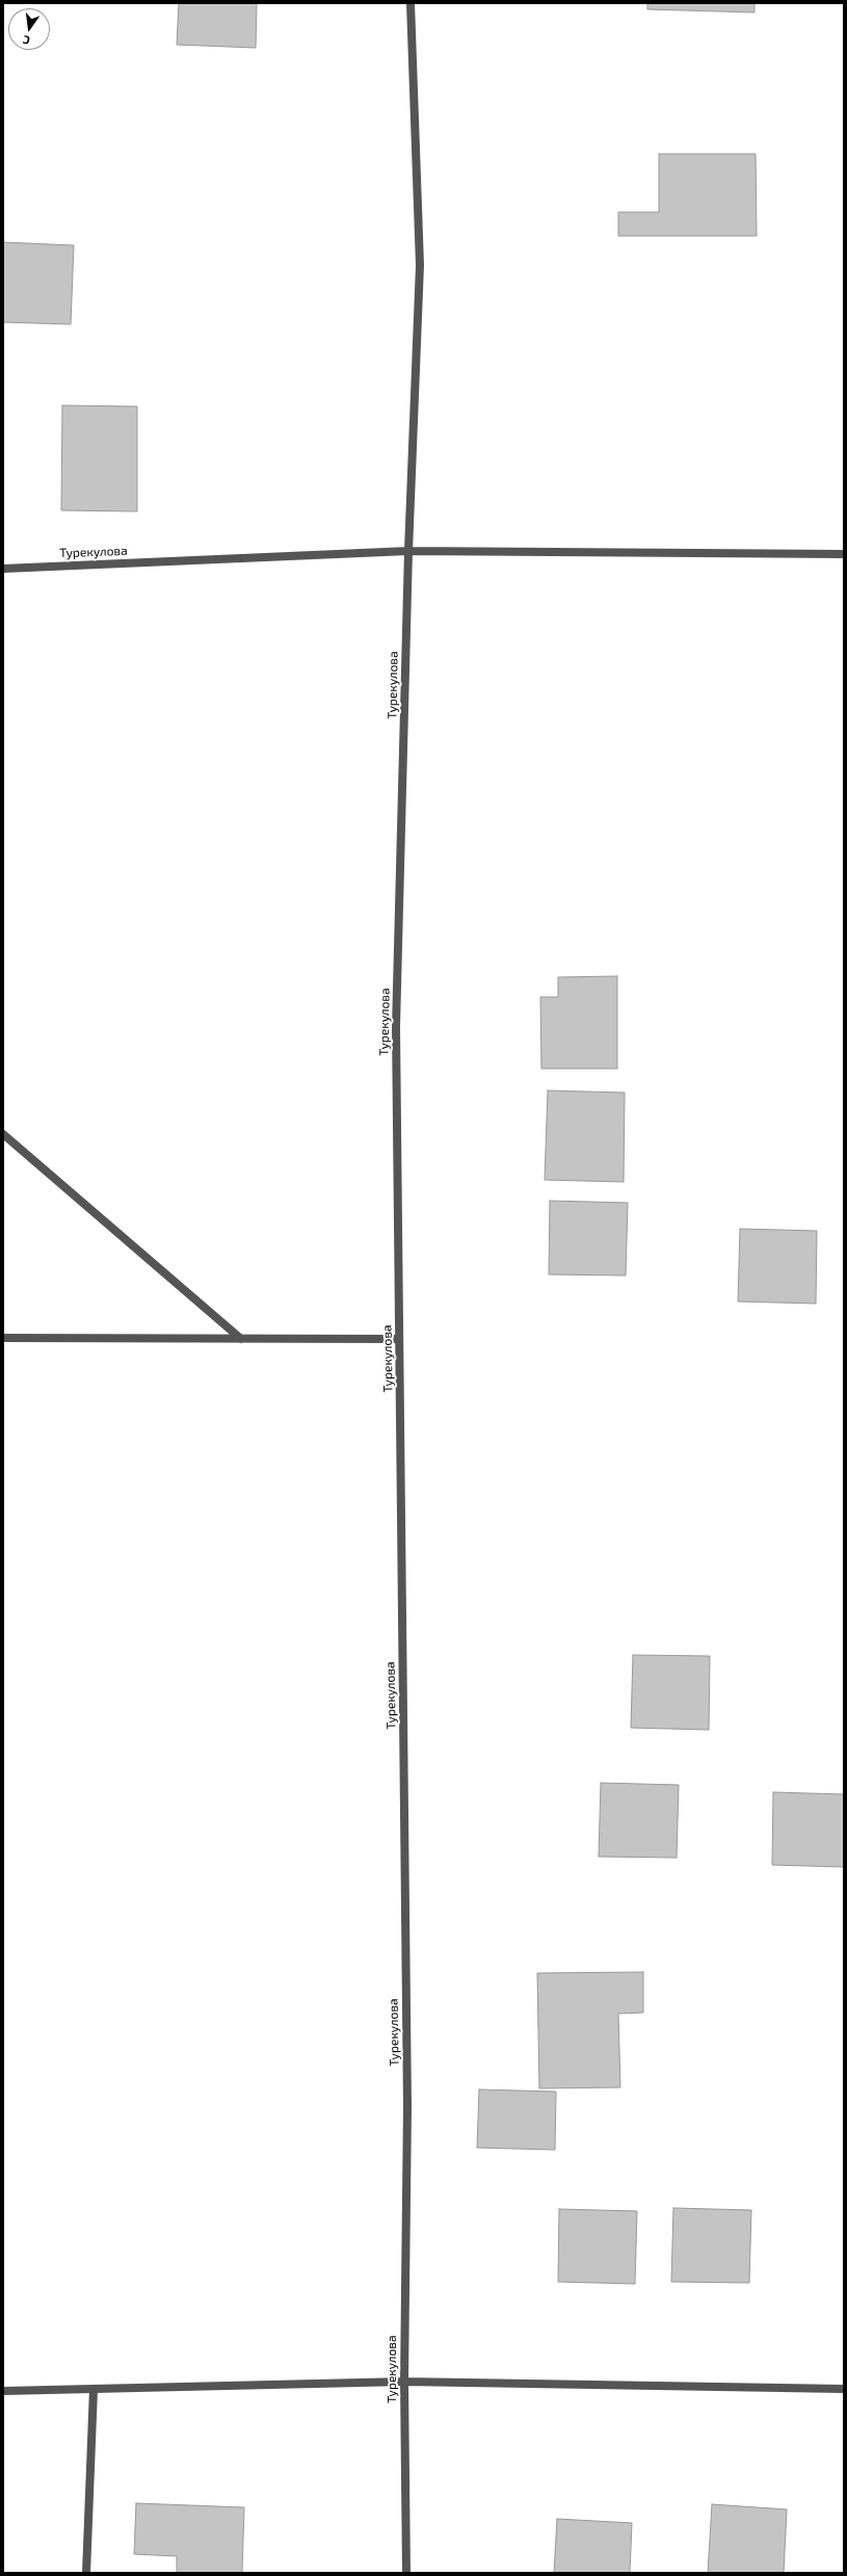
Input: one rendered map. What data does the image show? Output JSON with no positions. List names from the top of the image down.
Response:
{
  "streets": {
    "street": ["Турекулова"]
  },
  "north": "bottom"
}
